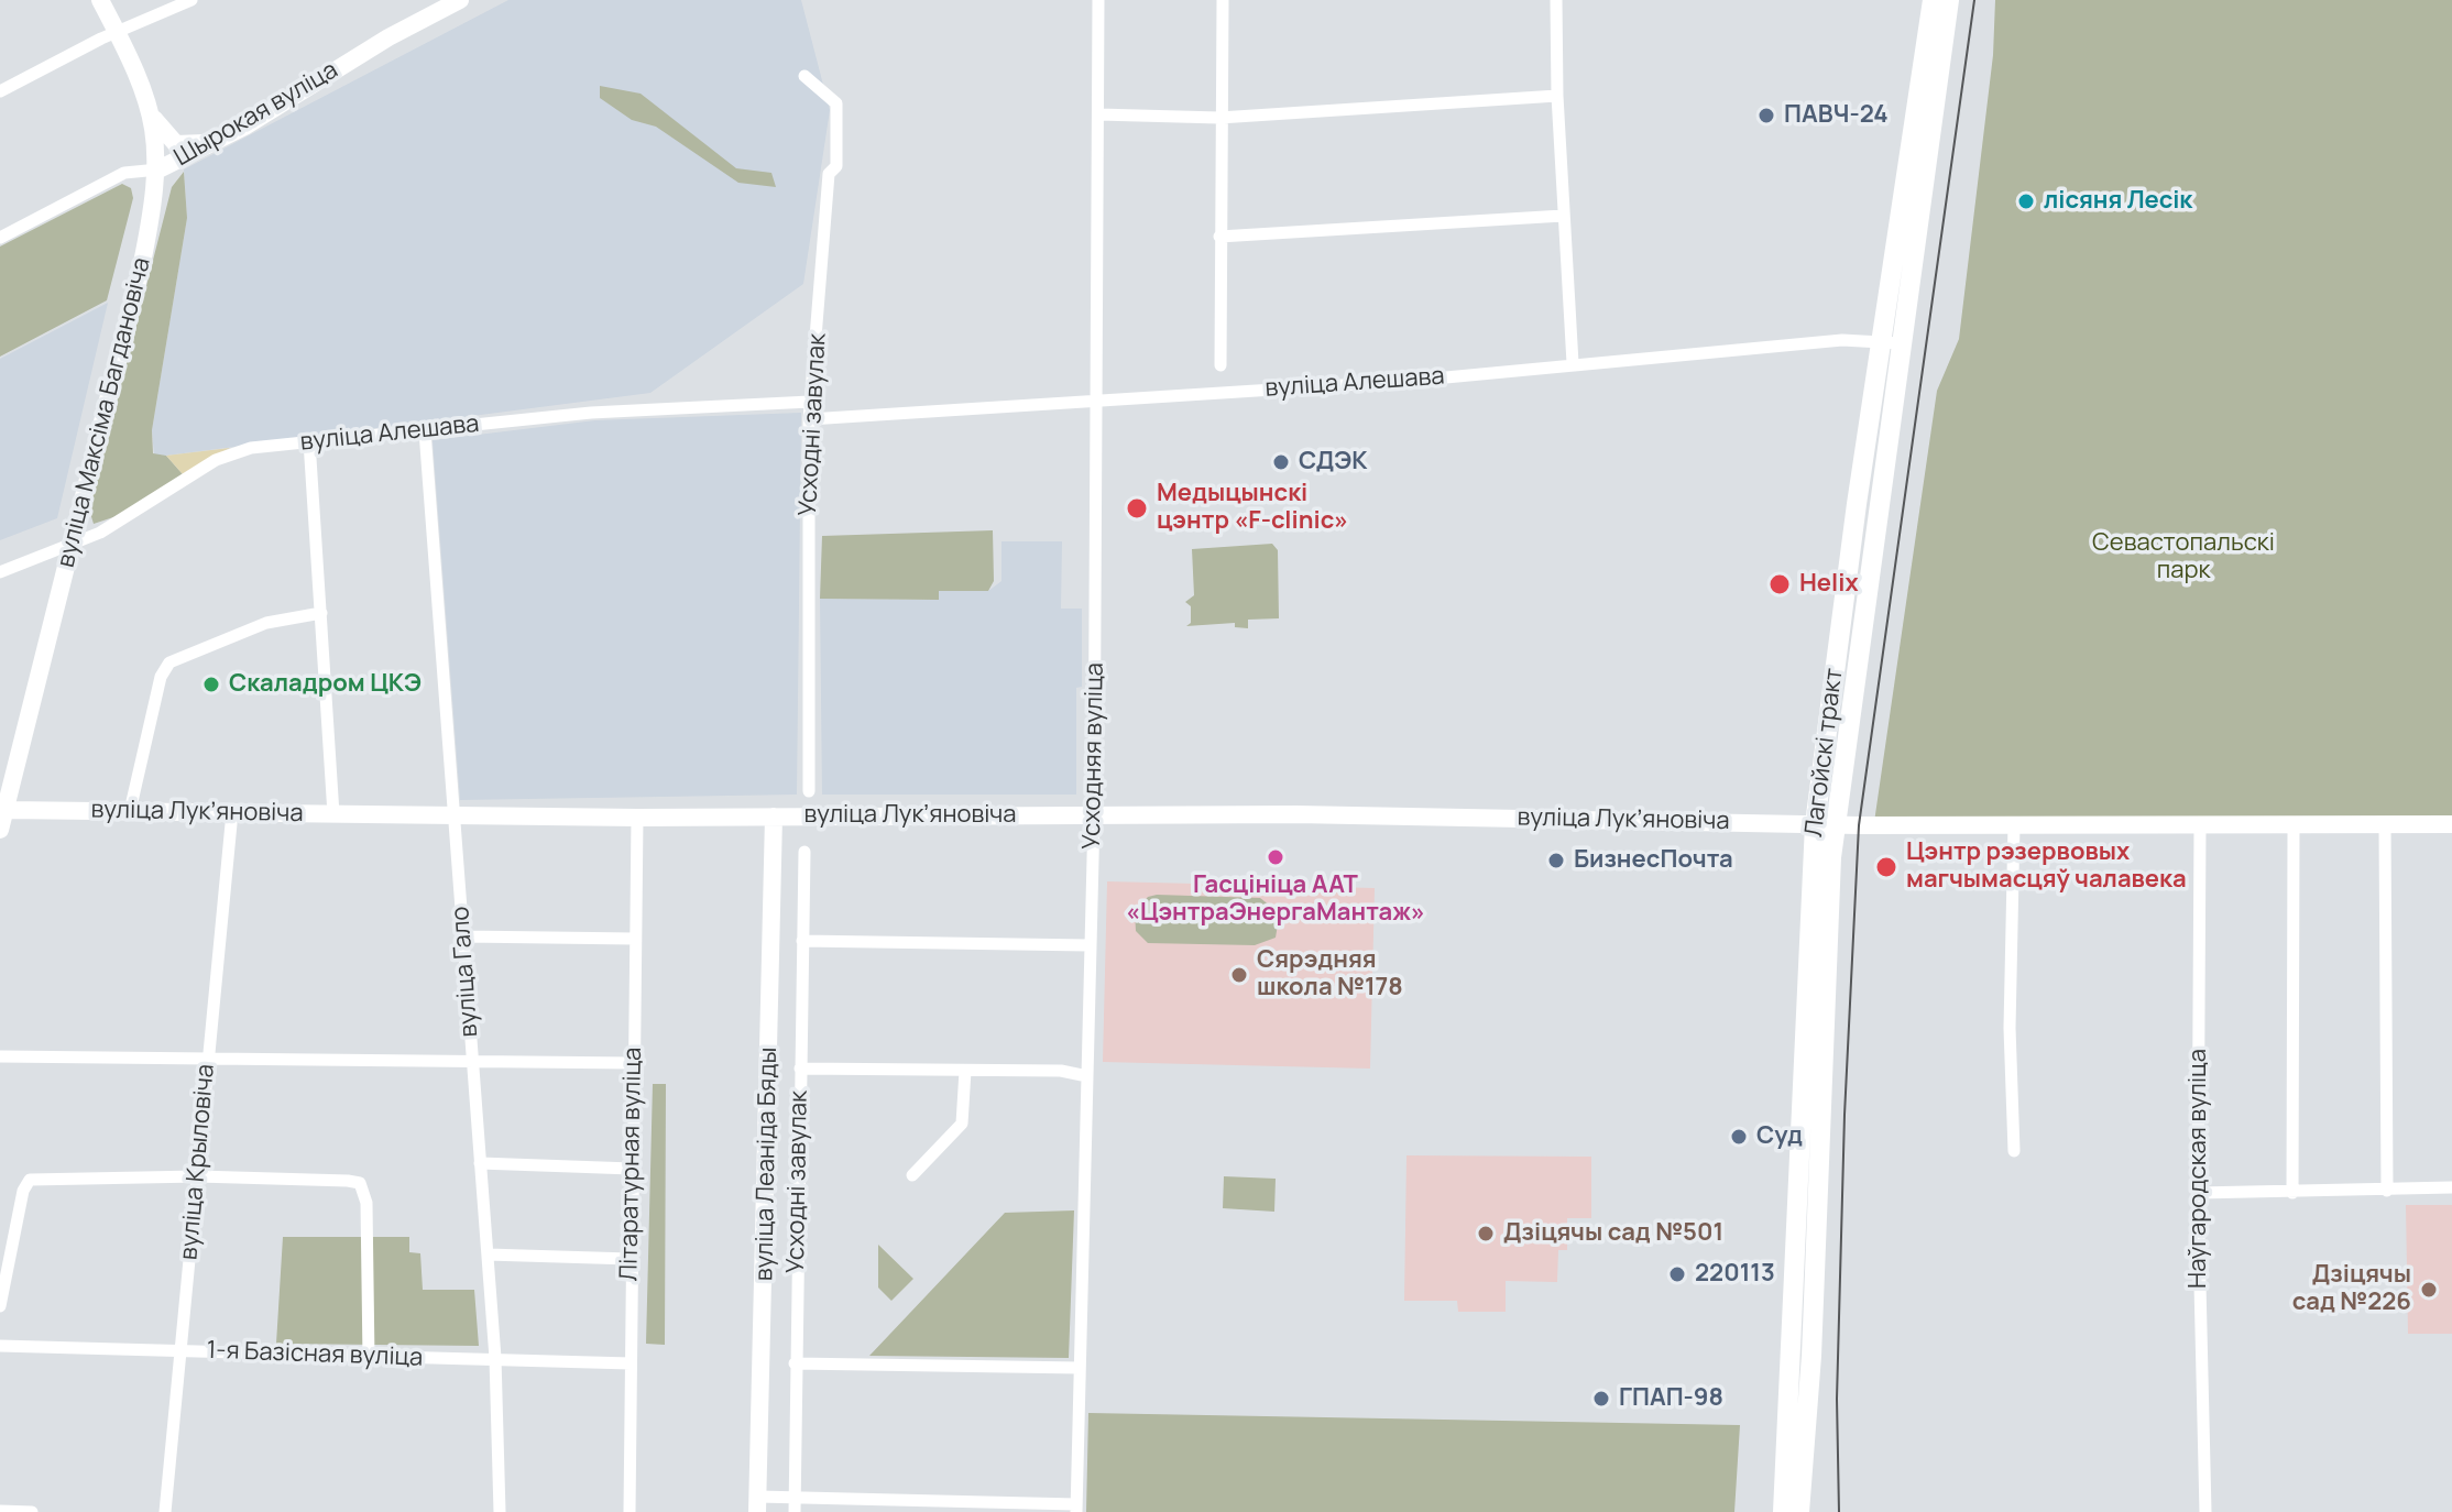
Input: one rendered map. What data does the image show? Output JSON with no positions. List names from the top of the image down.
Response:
{
  "streets": {
    "main road": [
      "Шырокая вуліца",
      "вуліца Максіма Багдановіча",
      "Лагойскі тракт",
      "вуліца Лукʼяновіча",
      "вуліца Леаніда Бяды"
    ],
    "street": [
      "вуліца Алешава",
      "Усходні завулак",
      "Усходняя вуліца",
      "вуліца Гало",
      "вуліца Крыловіча",
      "Літаратурная вуліца",
      "Наўгародская вуліца",
      "1-я Базісная вуліца"
    ]
  },
  "crossings": [
    ["Шырокая вуліца", "вуліца Максіма Багдановіча"],
    ["вуліца Алешава", "вуліца Максіма Багдановіча"],
    ["вуліца Алешава", "Усходні завулак"],
    ["вуліца Алешава", "Лагойскі тракт"],
    ["вуліца Алешава", "Усходняя вуліца"],
    ["вуліца Алешава", "вуліца Гало"],
    ["вуліца Максіма Багдановіча", "вуліца Лукʼяновіча"],
    ["Лагойскі тракт", "вуліца Лукʼяновіча"],
    ["Усходняя вуліца", "вуліца Лукʼяновіча"],
    ["вуліца Лукʼяновіча", "вуліца Гало"],
    ["вуліца Лукʼяновіча", "вуліца Крыловіча"],
    ["вуліца Лукʼяновіча", "Літаратурная вуліца"],
    ["вуліца Лукʼяновіча", "вуліца Леаніда Бяды"],
    ["вуліца Лукʼяновіча", "Наўгародская вуліца"],
    ["вуліца Гало", "1-я Базісная вуліца"],
    ["вуліца Крыловіча", "1-я Базісная вуліца"],
    ["Літаратурная вуліца", "1-я Базісная вуліца"]
  ],
  "parks": ["Севастопальскі парк"],
  "places": [
    "ПАВЧ-24",
    "лісяня Лесік",
    "СДЭК",
    "Медыцынскі цэнтр «F-clinic»",
    "Helix",
    "Скаладром ЦКЭ",
    "Гасцініца ААТ «ЦэнтраЭнергаМантаж»",
    "БизнесПочта",
    "Цэнтр рэзервовых магчымасцяў чалавека",
    "Сярэдняя школа №178",
    "Суд",
    "Дзіцячы сад №501",
    "220113",
    "Дзіцячы сад №226",
    "ГПАП-98"
  ]
}
